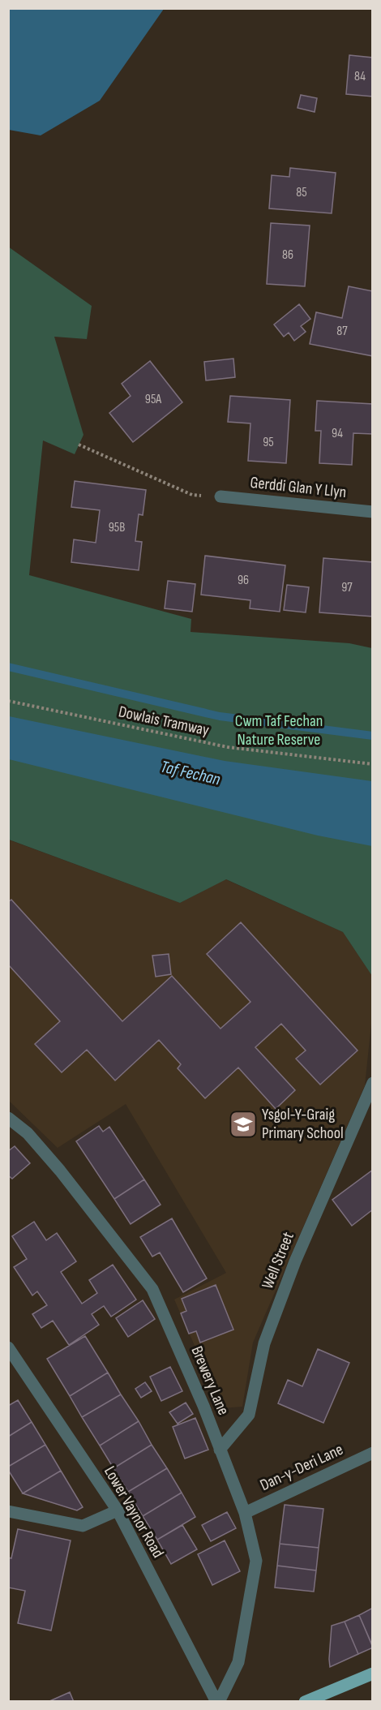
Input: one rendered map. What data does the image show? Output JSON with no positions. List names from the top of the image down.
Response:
{
  "streets": {
    "street": [
      "Gerddi Glan Y Llyn",
      "Well Street",
      "Brewery Lane",
      "Dan-y-Deri Lane",
      "Lower Vaynor Road"
    ],
    "path": ["Dowlais Tramway"]
  },
  "crossings": [
    ["Well Street", "Brewery Lane"],
    ["Brewery Lane", "Dan-y-Deri Lane"],
    ["Brewery Lane", "Lower Vaynor Road"]
  ],
  "water": ["Taf Fechan"],
  "parks": ["Cwm Taf Fechan Nature Reserve"],
  "places": {
    "school or university": ["Ysgol-Y-Graig Primary School"]
  },
  "house_numbers": [
    "84",
    "85",
    "86",
    "87",
    "95A",
    "94",
    "95",
    "95B",
    "96",
    "97"
  ]
}
